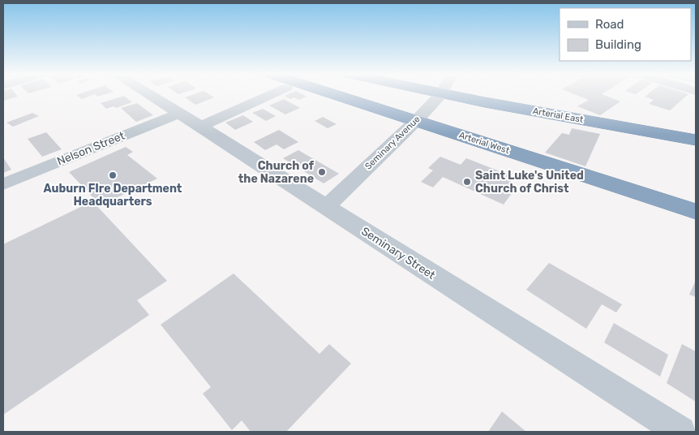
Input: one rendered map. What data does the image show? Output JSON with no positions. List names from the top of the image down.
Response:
{
  "streets": {
    "highway": ["Arterial East", "Arterial West"],
    "street": ["Seminary Avenue", "Nelson Street", "Seminary Street"]
  },
  "crossings": [
    ["Seminary Avenue", "Arterial West"],
    ["Seminary Avenue", "Seminary Street"],
    ["Nelson Street", "Seminary Street"]
  ],
  "places": ["Church of the Nazarene", "Auburn FIre Department Headquarters", "Saint Luke's United Church of Christ"],
  "legend": ["Road", "Building"]
}
